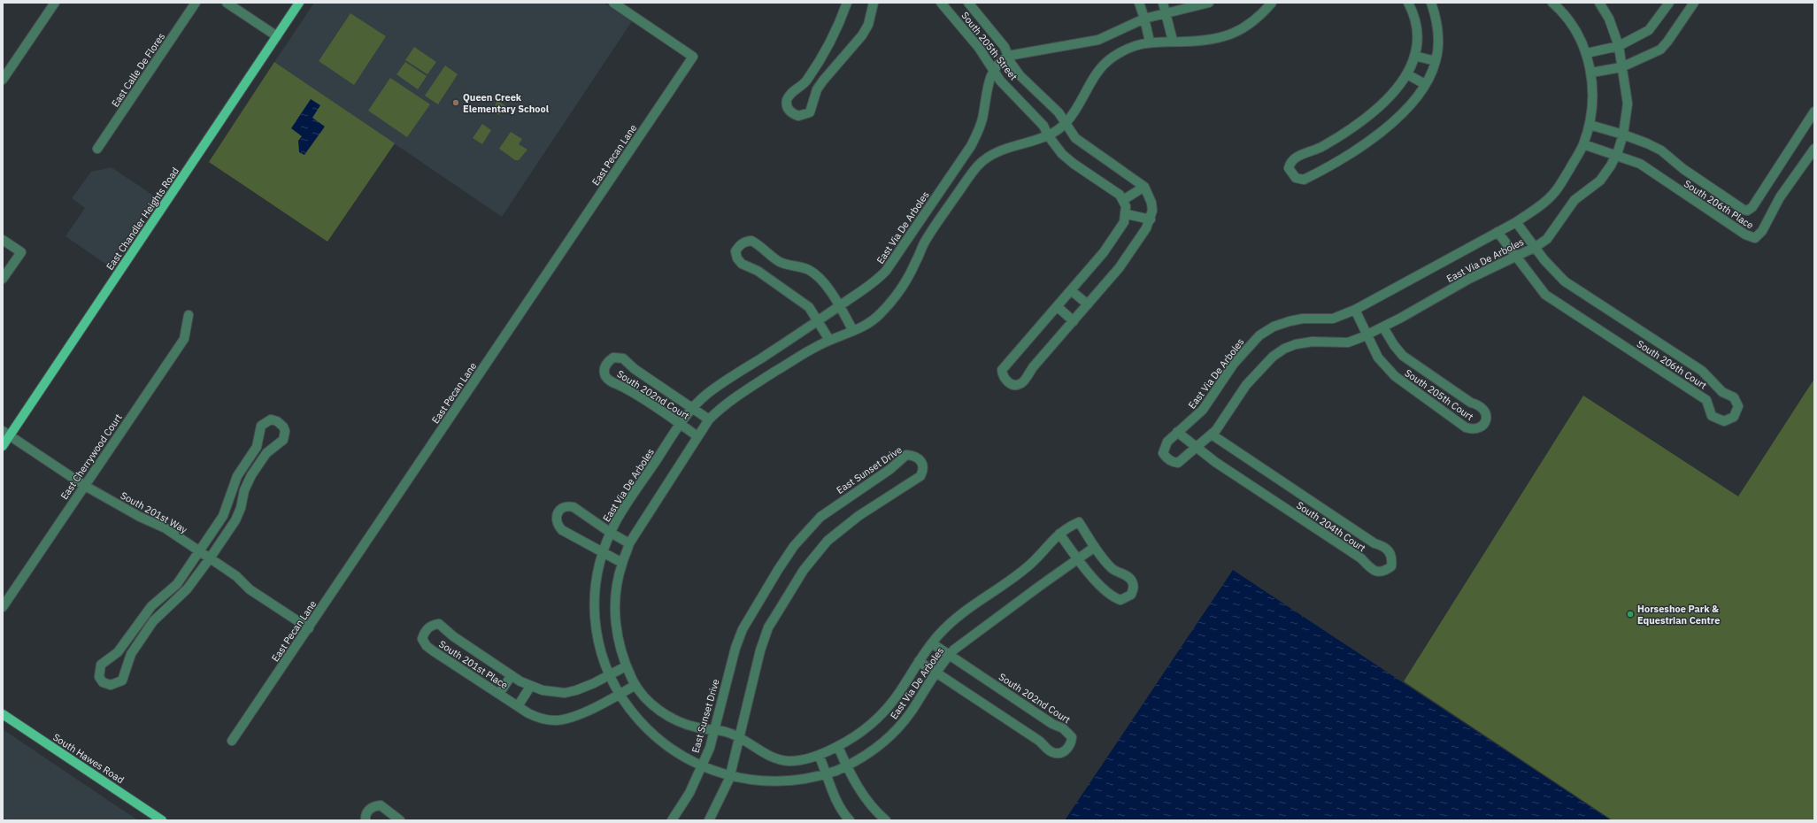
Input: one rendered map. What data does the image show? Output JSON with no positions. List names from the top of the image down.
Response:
{
  "streets": {
    "main road": ["East Chandler Heights Road", "South Hawes Road"],
    "street": [
      "South 205th Street",
      "East Calle De Flores",
      "East Pecan Lane",
      "South 206th Place",
      "East Via De Arboles",
      "South 206th Court",
      "South 202nd Court",
      "South 205th Court",
      "East Cherrywood Court",
      "East Sunset Drive",
      "South 201st Way",
      "South 204th Court",
      "South 201st Place"
    ]
  },
  "crossings": [
    ["South 205th Street", "East Via De Arboles"],
    ["East Pecan Lane", "South 201st Way"],
    ["South 206th Place", "East Via De Arboles"],
    ["East Chandler Heights Road", "South 201st Way"],
    ["East Via De Arboles", "South 206th Court"],
    ["East Via De Arboles", "South 202nd Court"],
    ["East Via De Arboles", "South 205th Court"],
    ["East Via De Arboles", "East Sunset Drive"],
    ["East Via De Arboles", "South 204th Court"],
    ["East Via De Arboles", "South 201st Place"],
    ["East Cherrywood Court", "South 201st Way"]
  ],
  "places": ["Queen Creek Elementary School", "Horseshoe Park & Equestrian Centre"]
}
